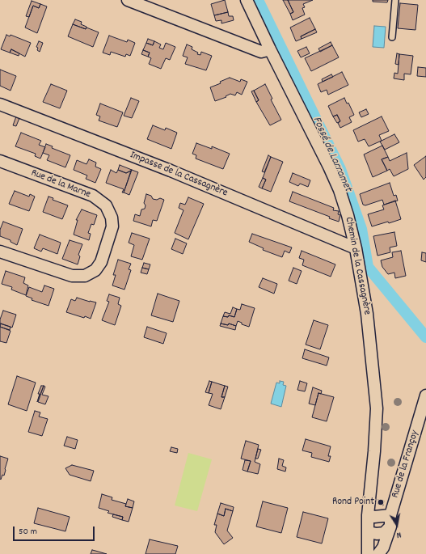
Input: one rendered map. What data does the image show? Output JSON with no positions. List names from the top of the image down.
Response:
{
  "streets": {
    "street": [
      "Impasse de la Cassagnère",
      "Rue de la Marne",
      "Chemin de la Cassagnère",
      "Rue de la Françoy"
    ]
  },
  "crossings": [
    ["Impasse de la Cassagnère", "Chemin de la Cassagnère"]
  ],
  "water": ["Fossé de Larramet"],
  "places": ["Rond Point"],
  "scale_bar": "50 m",
  "north": "bottom"
}
